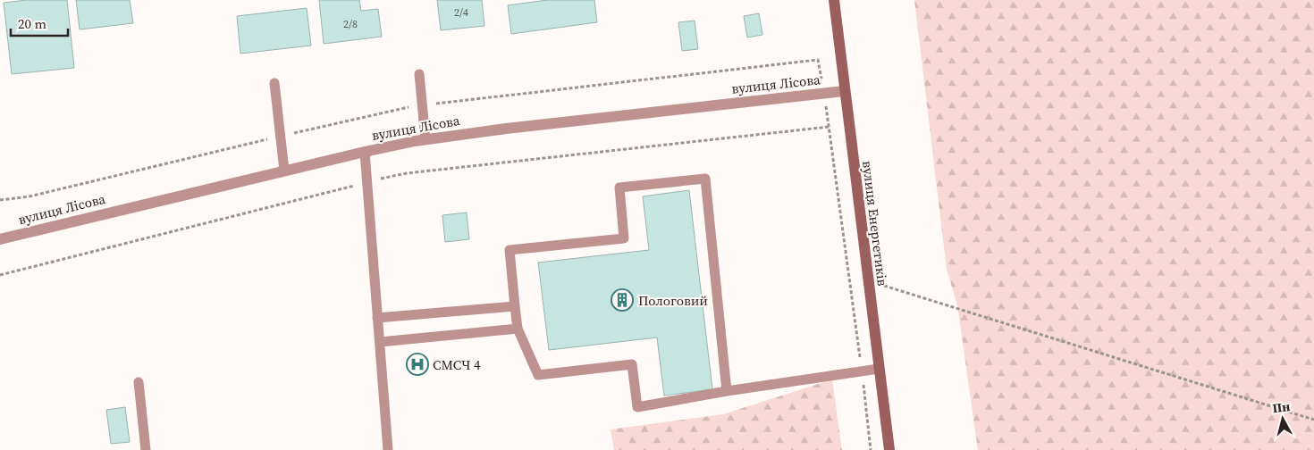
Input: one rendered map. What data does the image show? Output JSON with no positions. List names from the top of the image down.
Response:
{
  "streets": {
    "main road": ["вулиця Енергетиків"],
    "street": ["вулиця Лісова"]
  },
  "crossings": [
    ["вулиця Лісова", "вулиця Енергетиків"]
  ],
  "places": {
    "building": ["Пологовий"],
    "hospital": ["СМСЧ 4"]
  },
  "house_numbers": ["2/4", "2/8"],
  "scale_bar": "20 m",
  "north": "top"
}
